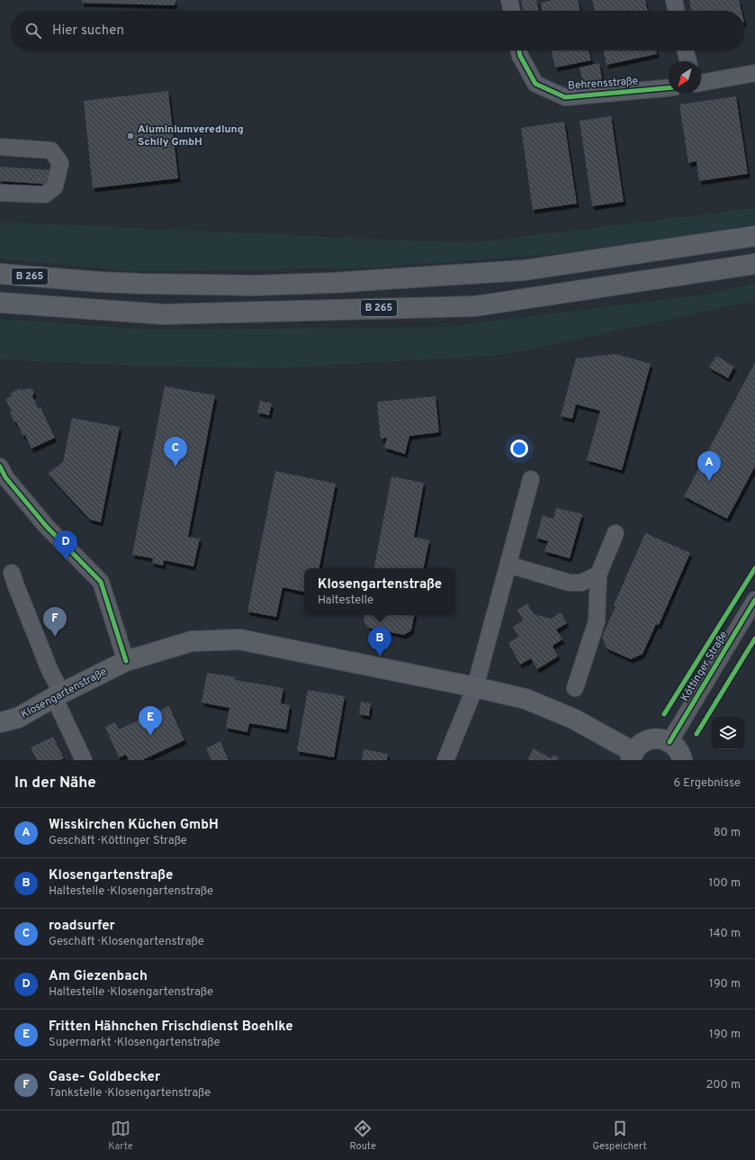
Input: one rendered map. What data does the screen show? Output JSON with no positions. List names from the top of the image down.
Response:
{
  "streets": {
    "main road": ["B 265", "Klosengartenstraße"],
    "street": ["Behrensstraße", "Köttinger Straße"]
  },
  "places": ["Aluminiumveredlung Schily GmbH"],
  "north": "bottom left",
  "page": {
    "search": "Hier suchen",
    "pins": [
      "C",
      "A",
      "D",
      "F",
      "B",
      "E"
    ],
    "popup": ["Klosengartenstraße", "Haltestelle"],
    "heading": ["In der Nähe", "6 Ergebnisse"],
    "list": [
      {
        "mark": "A",
        "name": "Wisskirchen Küchen GmbH",
        "note": "Geschäft · Köttinger Straße",
        "value": "80 m"
      },
      {
        "mark": "B",
        "name": "Klosengartenstraße",
        "note": "Haltestelle · Klosengartenstraße",
        "value": "100 m"
      },
      {
        "mark": "C",
        "name": "roadsurfer",
        "note": "Geschäft · Klosengartenstraße",
        "value": "140 m"
      },
      {
        "mark": "D",
        "name": "Am Giezenbach",
        "note": "Haltestelle · Klosengartenstraße",
        "value": "190 m"
      },
      {
        "mark": "E",
        "name": "Fritten Hähnchen Frischdienst Boehlke",
        "note": "Supermarkt · Klosengartenstraße",
        "value": "190 m"
      },
      {
        "mark": "F",
        "name": "Gase- Goldbecker",
        "note": "Tankstelle · Klosengartenstraße",
        "value": "200 m"
      }
    ],
    "nav": ["Karte", "Route", "Gespeichert"]
  }
}
